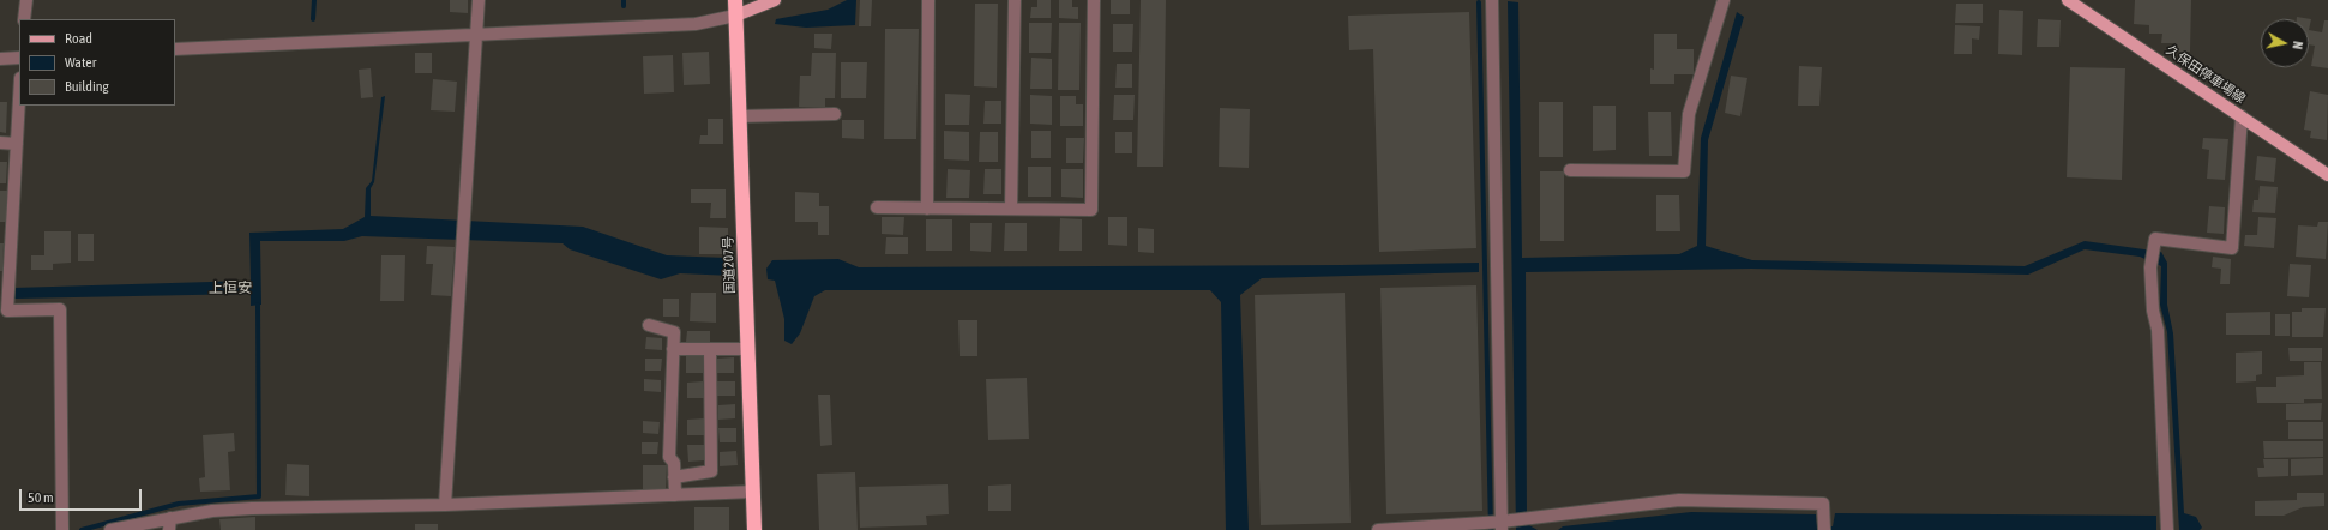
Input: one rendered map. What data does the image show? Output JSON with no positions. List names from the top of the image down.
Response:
{
  "streets": {
    "highway": ["国道207号"],
    "main road": ["久保田停車場線"]
  },
  "districts": ["上恒安"],
  "legend": ["Road", "Water", "Building"],
  "scale_bar": "50 m",
  "north": "right"
}
